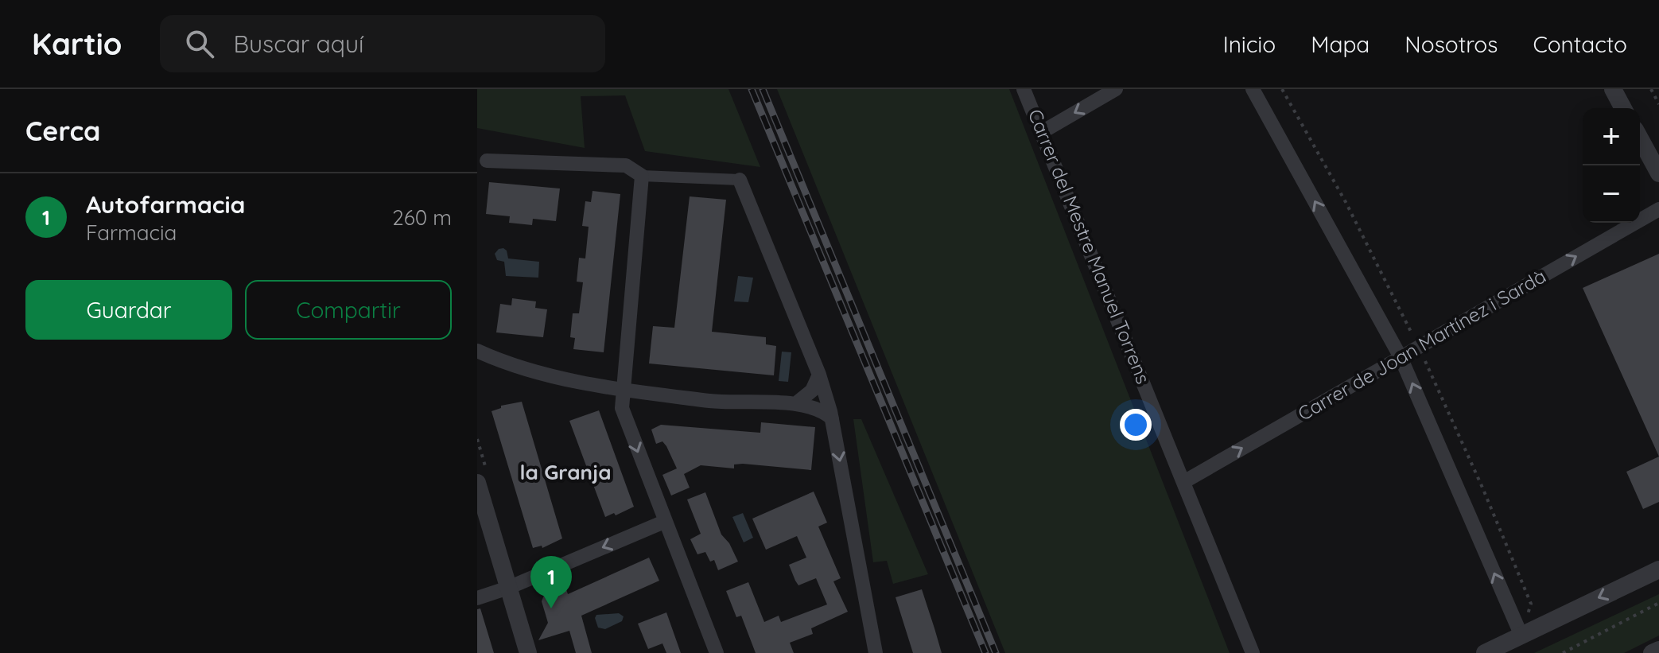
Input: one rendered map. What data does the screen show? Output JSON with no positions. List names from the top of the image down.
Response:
{
  "streets": {
    "street": ["Carrer del Mestre Manuel Torrens", "Carrer de Joan Martínez i Sardà"]
  },
  "crossings": [
    ["Carrer del Mestre Manuel Torrens", "Carrer de Joan Martínez i Sardà"]
  ],
  "one_way": ["Carrer de Joan Martínez i Sardà"],
  "districts": ["la Granja"],
  "page": {
    "header": "Kartio",
    "search": "Buscar aquí",
    "nav": [
      "Inicio",
      "Mapa",
      "Nosotros",
      "Contacto"
    ],
    "heading": "Cerca",
    "map_buttons": ["+", "−"],
    "list": [
      {
        "mark": "1",
        "name": "Autofarmacia",
        "note": "Farmacia",
        "value": "260 m"
      }
    ],
    "buttons": ["Guardar", "Compartir"],
    "pins": "1"
  }
}
